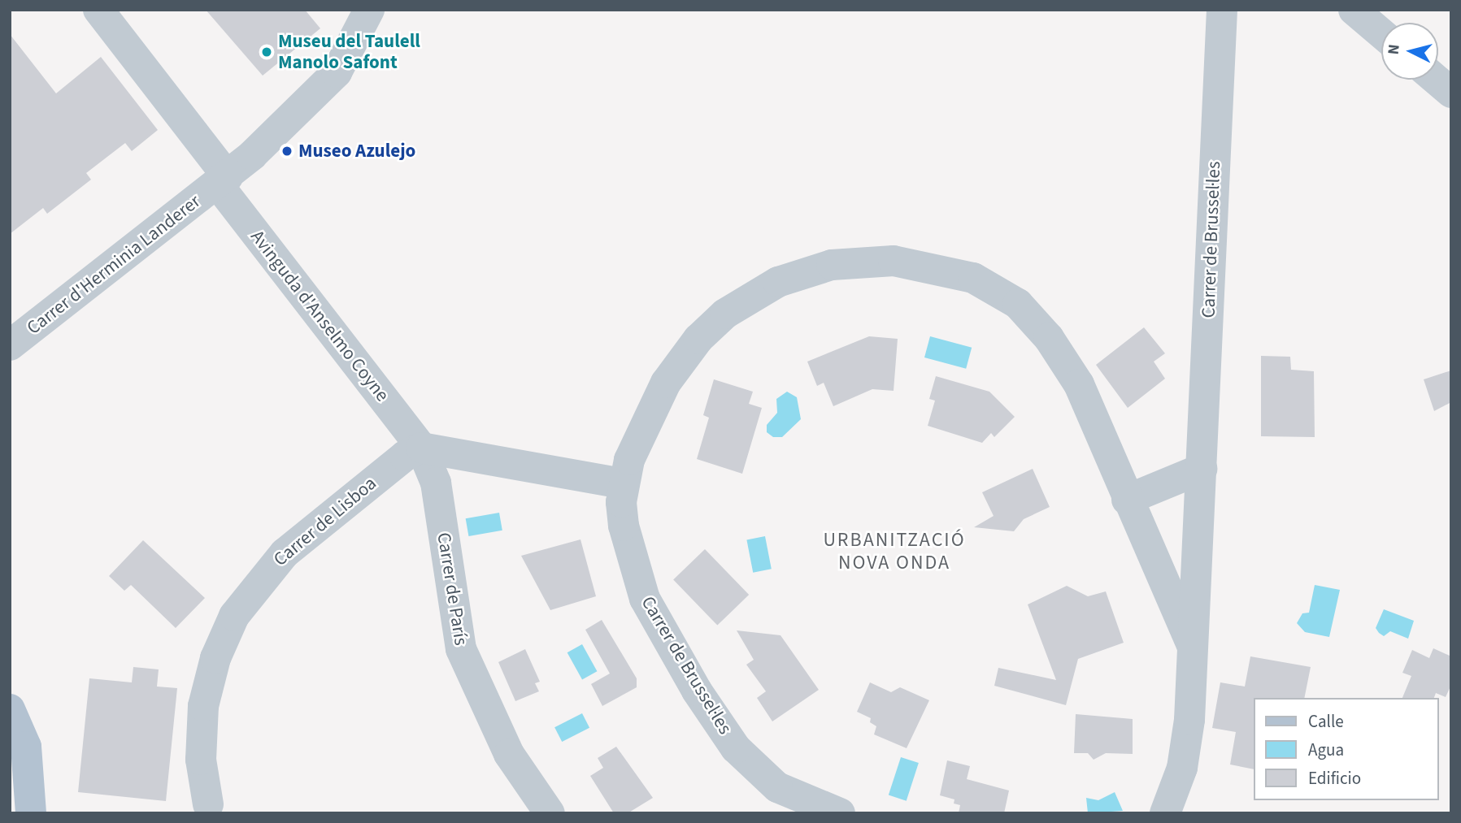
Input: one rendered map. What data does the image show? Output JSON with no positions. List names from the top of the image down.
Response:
{
  "streets": {
    "street": [
      "Carrer de Brussel·les",
      "Carrer d'Herminia Landerer",
      "Avinguda d'Anselmo Coyne",
      "Carrer de Lisboa",
      "Carrer de París"
    ]
  },
  "crossings": [
    ["Carrer d'Herminia Landerer", "Avinguda d'Anselmo Coyne"],
    ["Avinguda d'Anselmo Coyne", "Carrer de Lisboa"],
    ["Avinguda d'Anselmo Coyne", "Carrer de París"],
    ["Carrer de Lisboa", "Carrer de París"]
  ],
  "districts": ["URBANITZACIÓ NOVA ONDA"],
  "places": ["Museu del Taulell Manolo Safont", "Museo Azulejo"],
  "legend": ["Calle", "Agua", "Edificio"],
  "north": "left"
}
